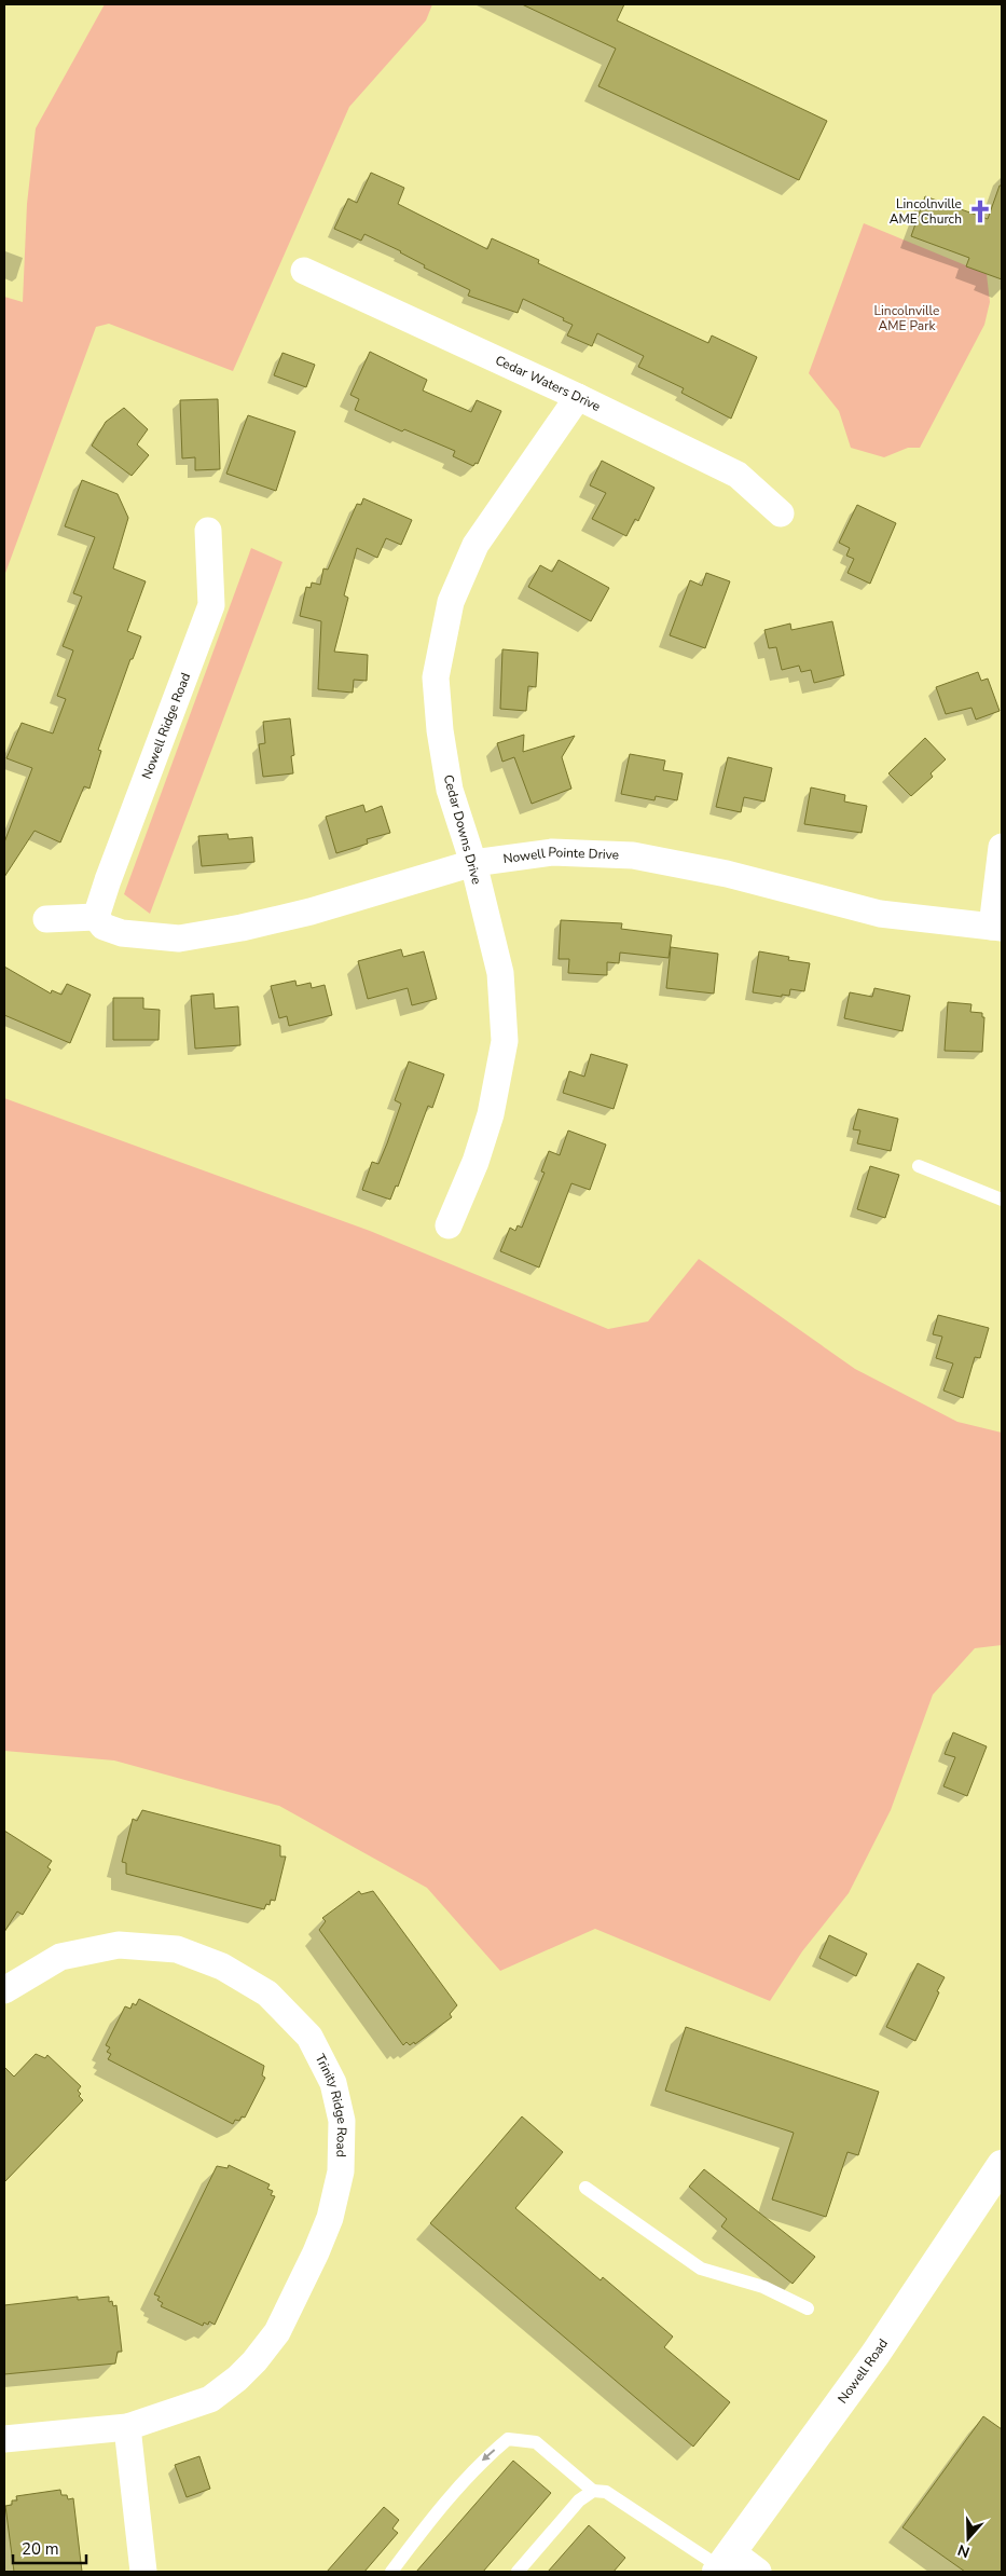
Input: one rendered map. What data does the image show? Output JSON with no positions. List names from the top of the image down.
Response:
{
  "streets": {
    "street": [
      "Cedar Waters Drive",
      "Nowell Ridge Road",
      "Cedar Downs Drive",
      "Nowell Pointe Drive",
      "Trinity Ridge Road",
      "Nowell Road"
    ]
  },
  "crossings": [
    ["Cedar Waters Drive", "Cedar Downs Drive"],
    ["Nowell Ridge Road", "Nowell Pointe Drive"],
    ["Cedar Downs Drive", "Nowell Pointe Drive"]
  ],
  "parks": ["Lincolnville AME Park"],
  "places": {
    "church": ["Lincolnville AME Church"]
  },
  "scale_bar": "20 m",
  "north": "bottom"
}
